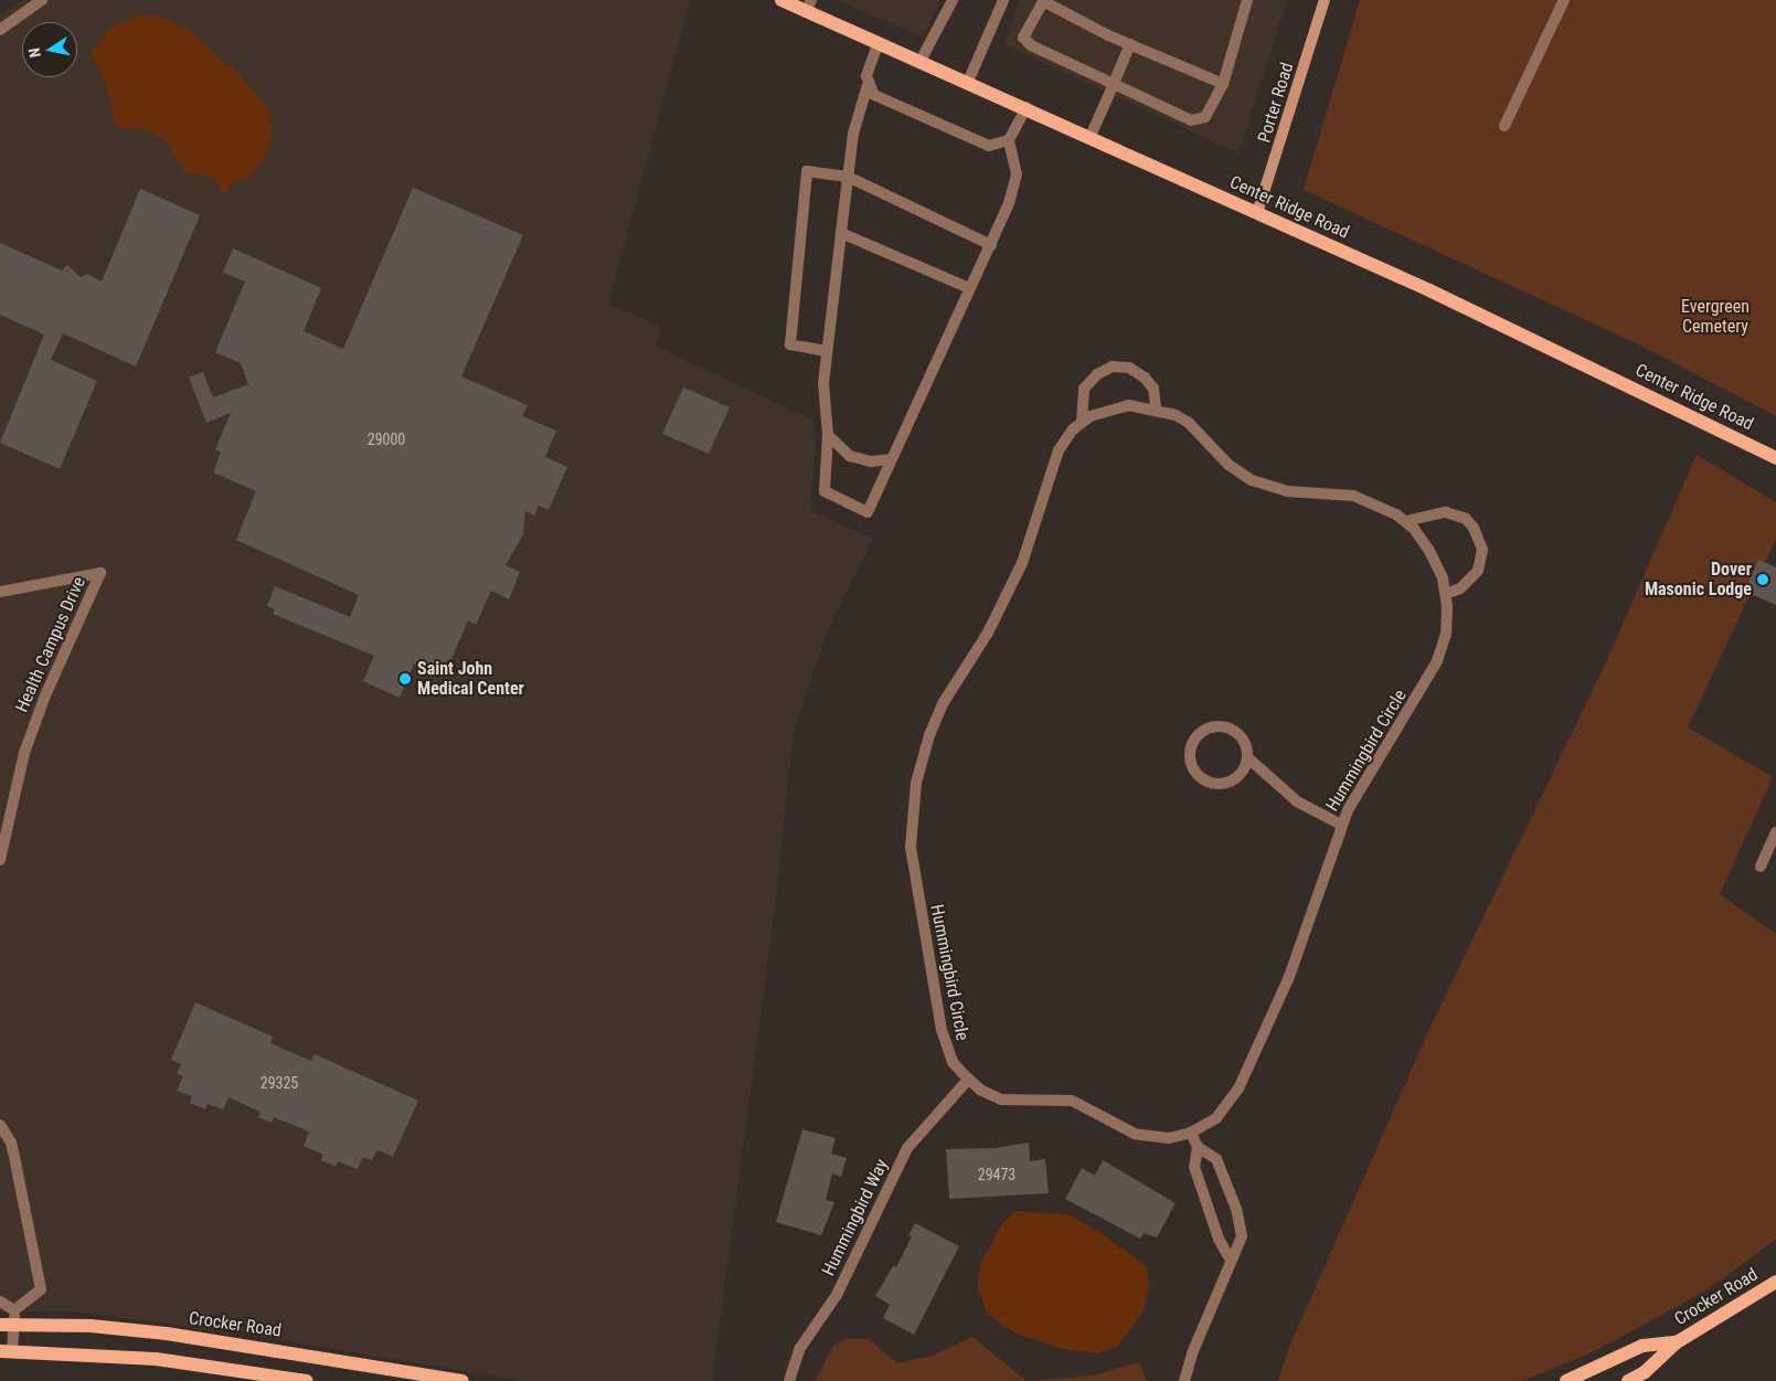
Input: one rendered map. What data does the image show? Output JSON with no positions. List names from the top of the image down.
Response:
{
  "streets": {
    "main road": ["Porter Road", "Center Ridge Road", "Crocker Road"],
    "street": ["Health Campus Drive", "Hummingbird Circle", "Hummingbird Way"]
  },
  "crossings": [
    ["Porter Road", "Center Ridge Road"],
    ["Hummingbird Circle", "Hummingbird Way"]
  ],
  "parks": ["Evergreen Cemetery"],
  "places": ["Dover Masonic Lodge", "Saint John Medical Center"],
  "house_numbers": ["29000", "29325", "29473"],
  "north": "left"
}
